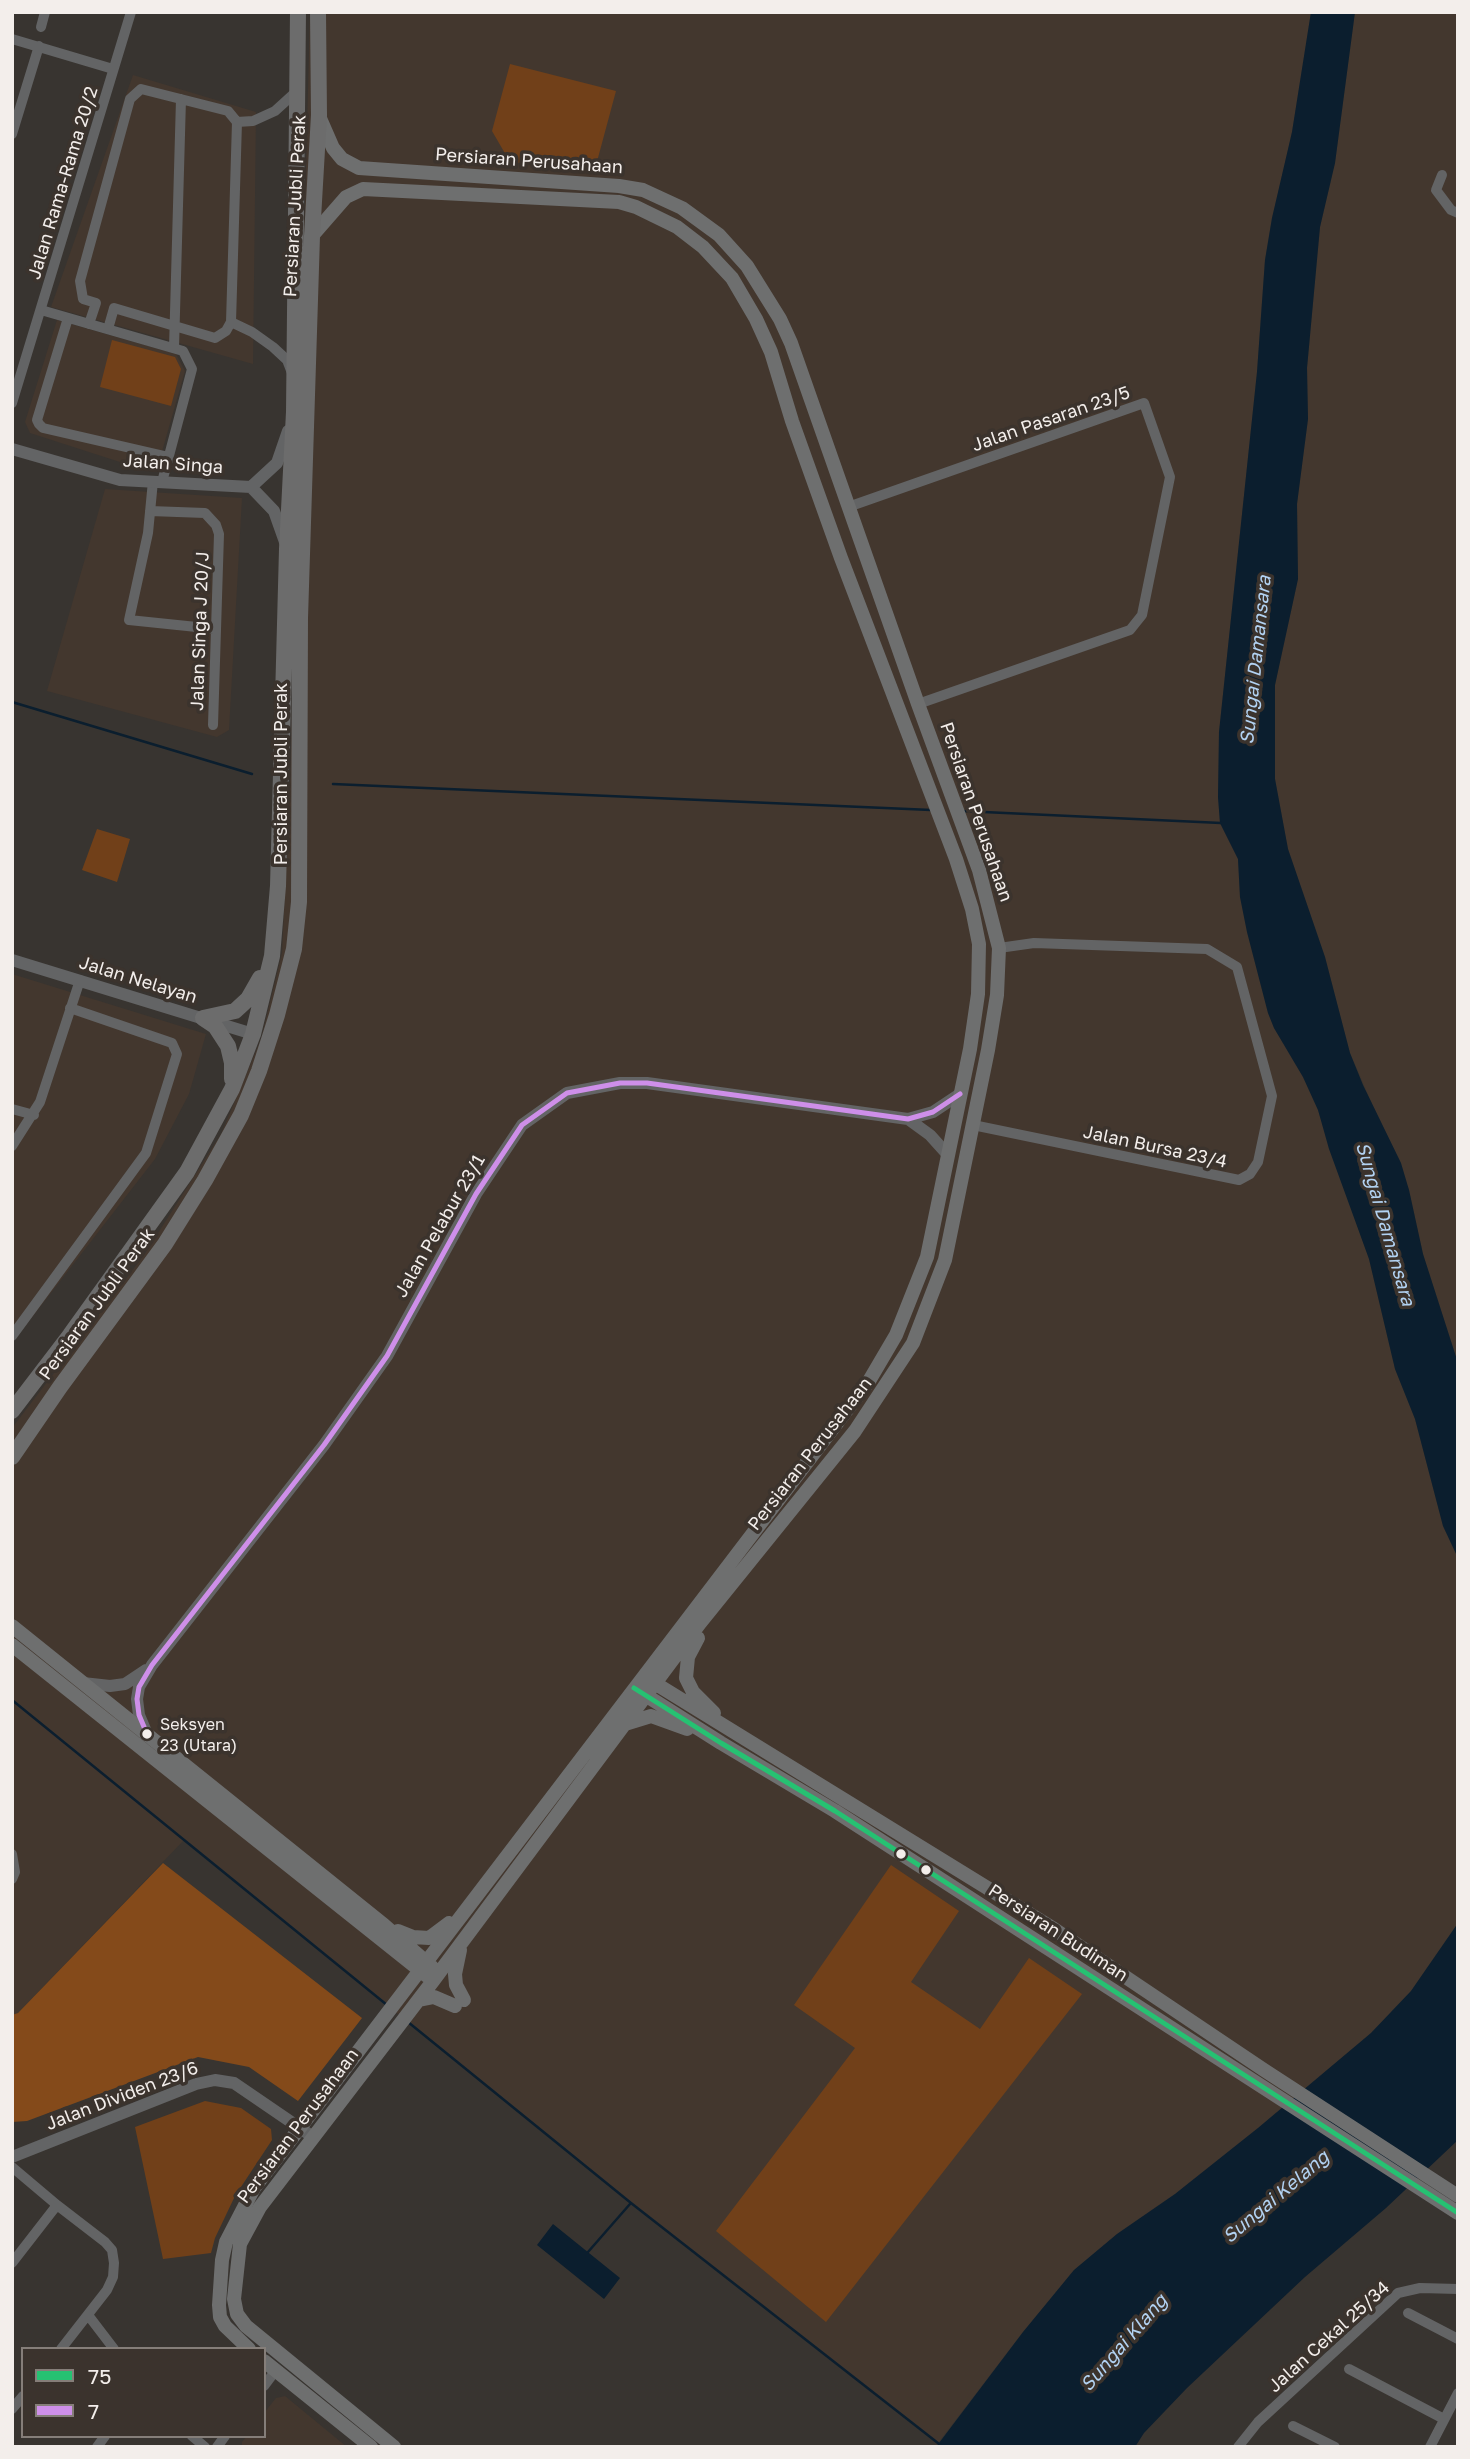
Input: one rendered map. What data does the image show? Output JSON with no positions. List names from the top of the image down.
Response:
{
  "streets": {
    "main road": ["Persiaran Perusahaan", "Persiaran Jubli Perak", "Persiaran Budiman"],
    "street": [
      "Jalan Rama-Rama 20/2",
      "Jalan Pasaran 23/5",
      "Jalan Singa",
      "Jalan Singa J 20/J",
      "Jalan Nelayan",
      "Jalan Bursa 23/4",
      "Jalan Pelabur 23/1",
      "Jalan Dividen 23/6",
      "Jalan Cekal 25/34"
    ]
  },
  "crossings": [
    ["Persiaran Perusahaan", "Persiaran Jubli Perak"],
    ["Persiaran Perusahaan", "Jalan Pasaran 23/5"],
    ["Persiaran Perusahaan", "Jalan Bursa 23/4"],
    ["Persiaran Perusahaan", "Jalan Pelabur 23/1"],
    ["Persiaran Perusahaan", "Persiaran Budiman"],
    ["Persiaran Perusahaan", "Jalan Dividen 23/6"],
    ["Persiaran Jubli Perak", "Jalan Nelayan"]
  ],
  "water": ["Sungai Damansara", "Sungai Kelang", "Sungai Klang"],
  "places": ["Seksyen 23 (Utara)"],
  "lines": ["transit line 7", "transit line 75"],
  "legend": ["75", "7"]
}
